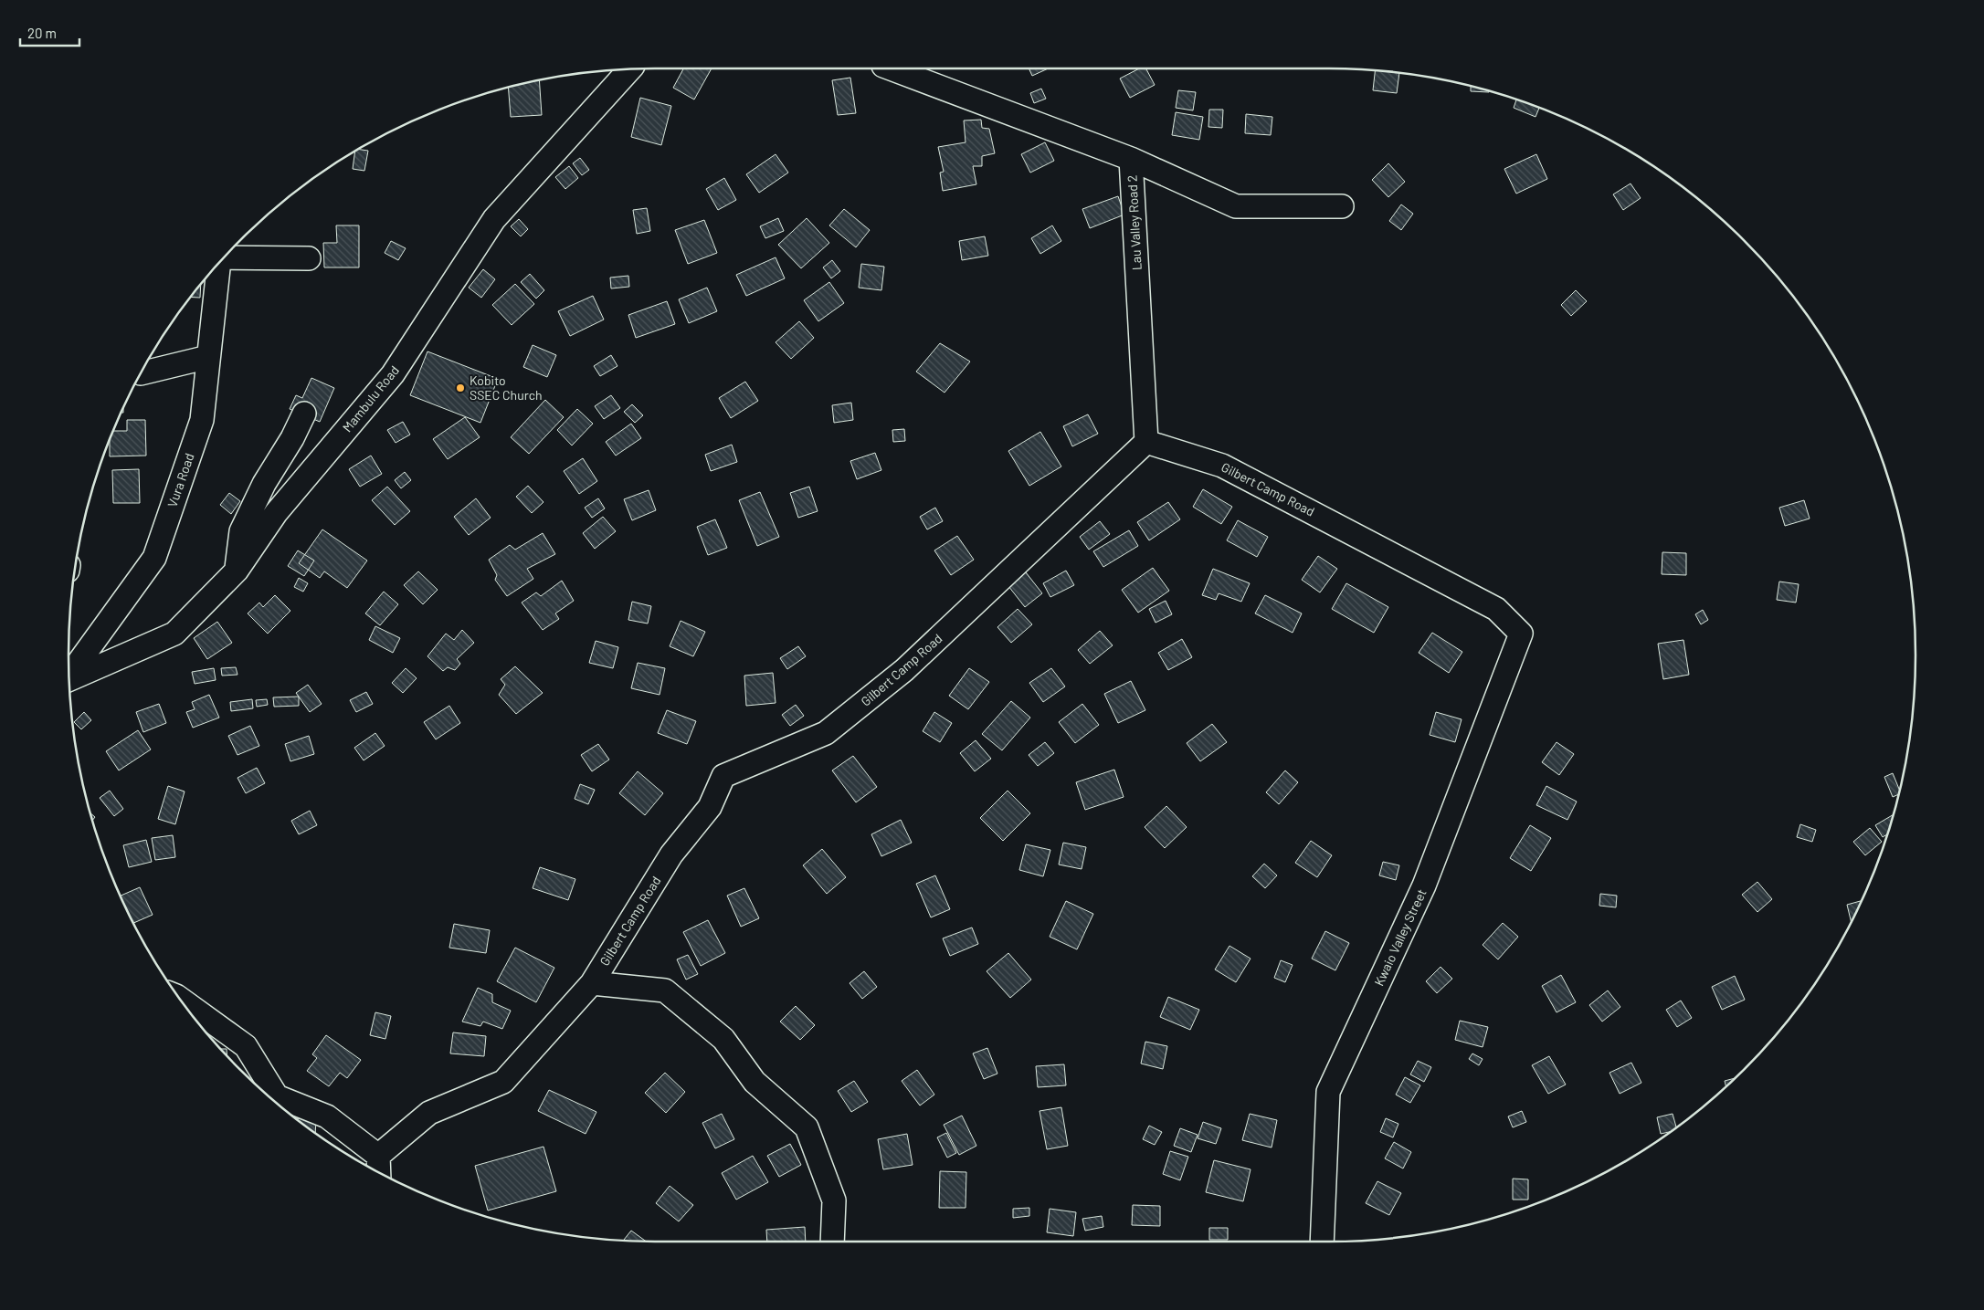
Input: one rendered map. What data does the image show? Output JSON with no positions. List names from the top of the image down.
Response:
{
  "streets": {
    "street": [
      "Lau Valley Road 2",
      "Mambulu Road",
      "Vura Road",
      "Gilbert Camp Road",
      "Kwaio Valley Street"
    ]
  },
  "crossings": [
    ["Lau Valley Road 2", "Gilbert Camp Road"],
    ["Gilbert Camp Road", "Kwaio Valley Street"]
  ],
  "places": ["Kobito SSEC Church"],
  "scale_bar": "20 m"
}
